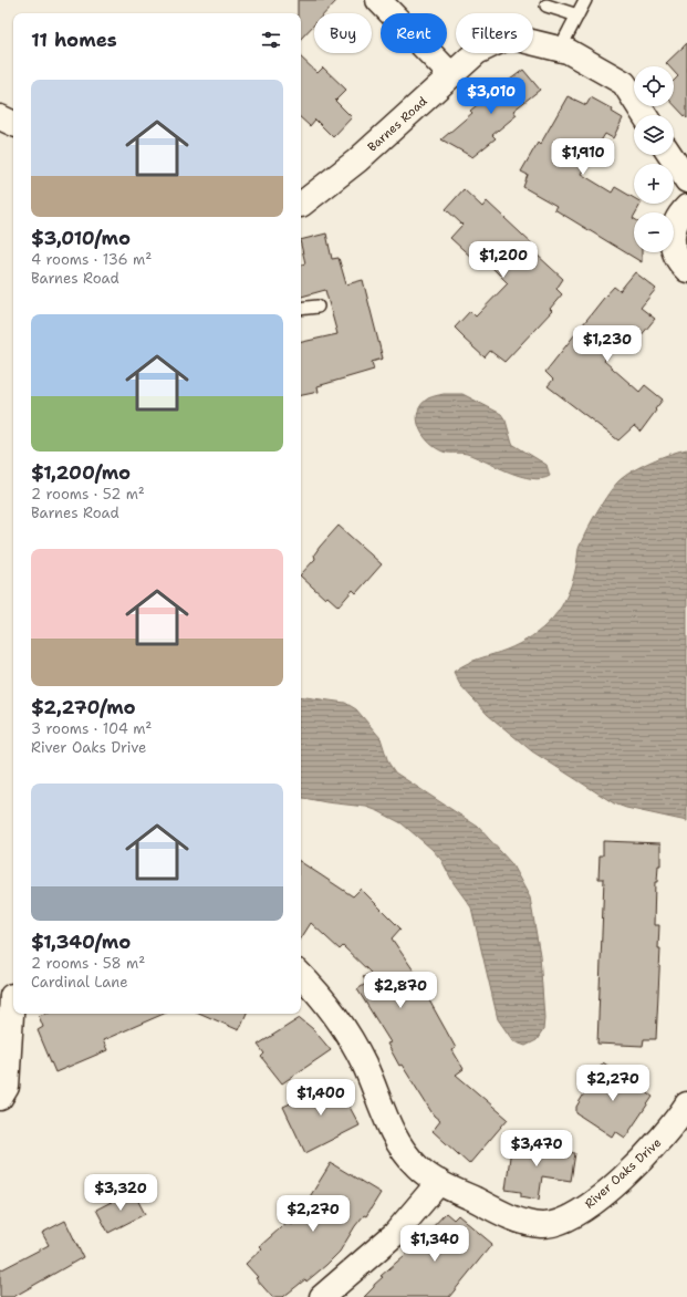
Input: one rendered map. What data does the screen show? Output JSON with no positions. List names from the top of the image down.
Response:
{
  "streets": {
    "street": ["Barnes Road", "River Oaks Drive"]
  },
  "page": {
    "chip": ["Buy", "Rent", "Filters"],
    "heading": "11 homes",
    "map_buttons": ["+", "−"],
    "list": [
      {
        "name": "$3,010/mo",
        "note": "4 rooms · 136 m² · Barnes Road"
      },
      {
        "name": "$1,200/mo",
        "note": "2 rooms · 52 m² · Barnes Road"
      },
      {
        "name": "$2,270/mo",
        "note": "3 rooms · 104 m² · River Oaks Drive"
      },
      {
        "name": "$1,340/mo",
        "note": "2 rooms · 58 m² · Cardinal Lane"
      }
    ],
    "price": [
      "$3,010",
      "$1,910",
      "$1,200",
      "$1,230",
      "$2,870",
      "$2,270",
      "$1,400",
      "$3,470",
      "$3,320",
      "$2,270",
      "$1,340"
    ]
  }
}
